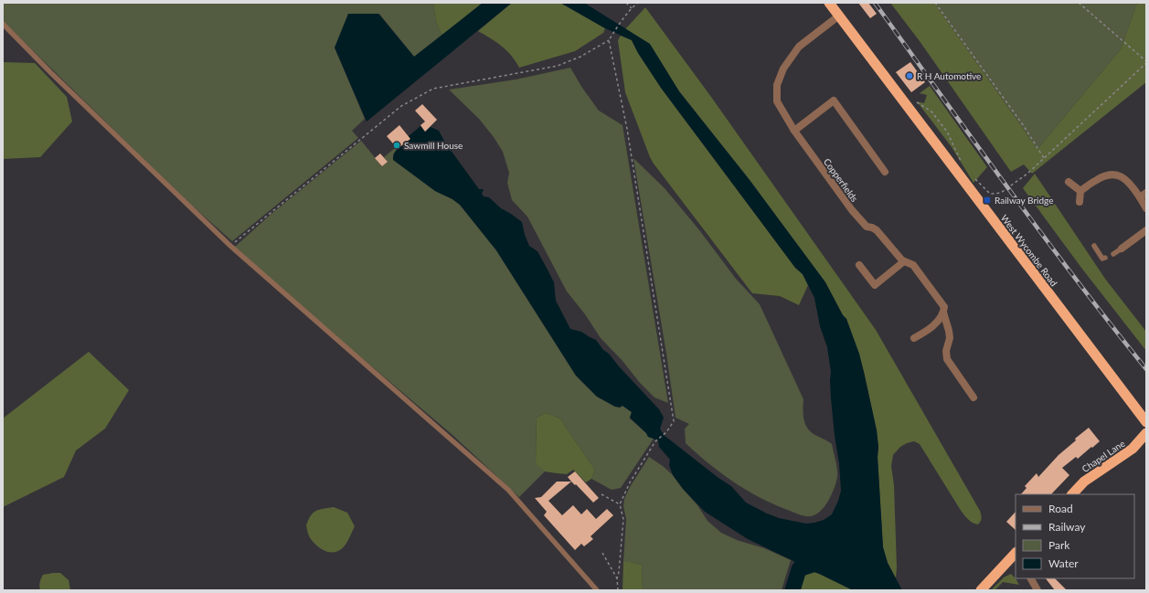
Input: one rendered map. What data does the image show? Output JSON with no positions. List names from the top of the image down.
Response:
{
  "streets": {
    "highway": ["West Wycombe Road", "Chapel Lane"],
    "street": ["Copperfields"]
  },
  "crossings": [
    ["Copperfields", "West Wycombe Road"]
  ],
  "places": {
    "other": ["R H Automotive", "Sawmill House"],
    "transit": ["Railway Bridge"]
  },
  "legend": [
    "Road",
    "Railway",
    "Park",
    "Water"
  ]
}
